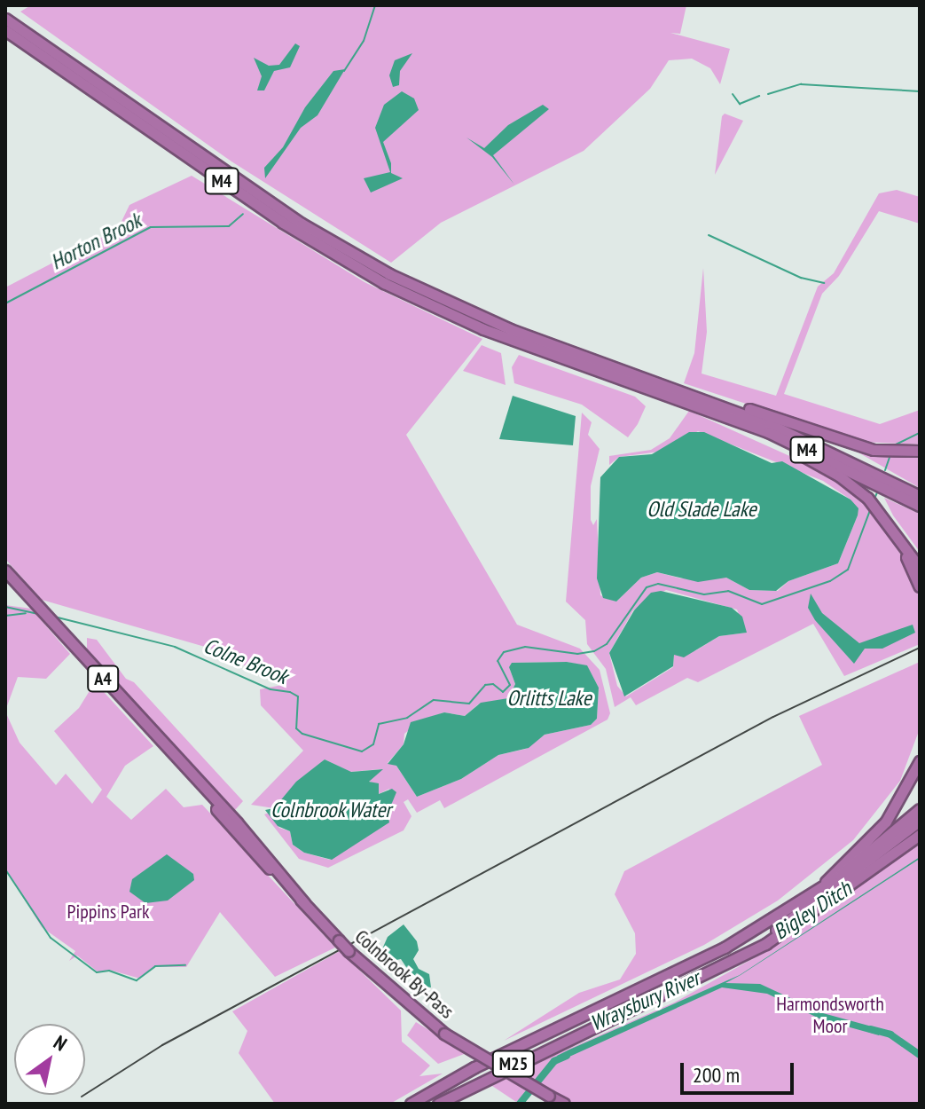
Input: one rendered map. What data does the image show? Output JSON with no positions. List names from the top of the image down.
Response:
{
  "streets": {
    "highway": [
      "M4",
      "A4",
      "Colnbrook By-Pass",
      "M25"
    ]
  },
  "water": [
    "Horton Brook",
    "Old Slade Lake",
    "Colne Brook",
    "Orlitts Lake",
    "Colnbrook Water",
    "Bigley Ditch",
    "Wraysbury River"
  ],
  "parks": ["Pippins Park", "Harmondsworth Moor"],
  "scale_bar": "200 m",
  "north": "top right"
}
